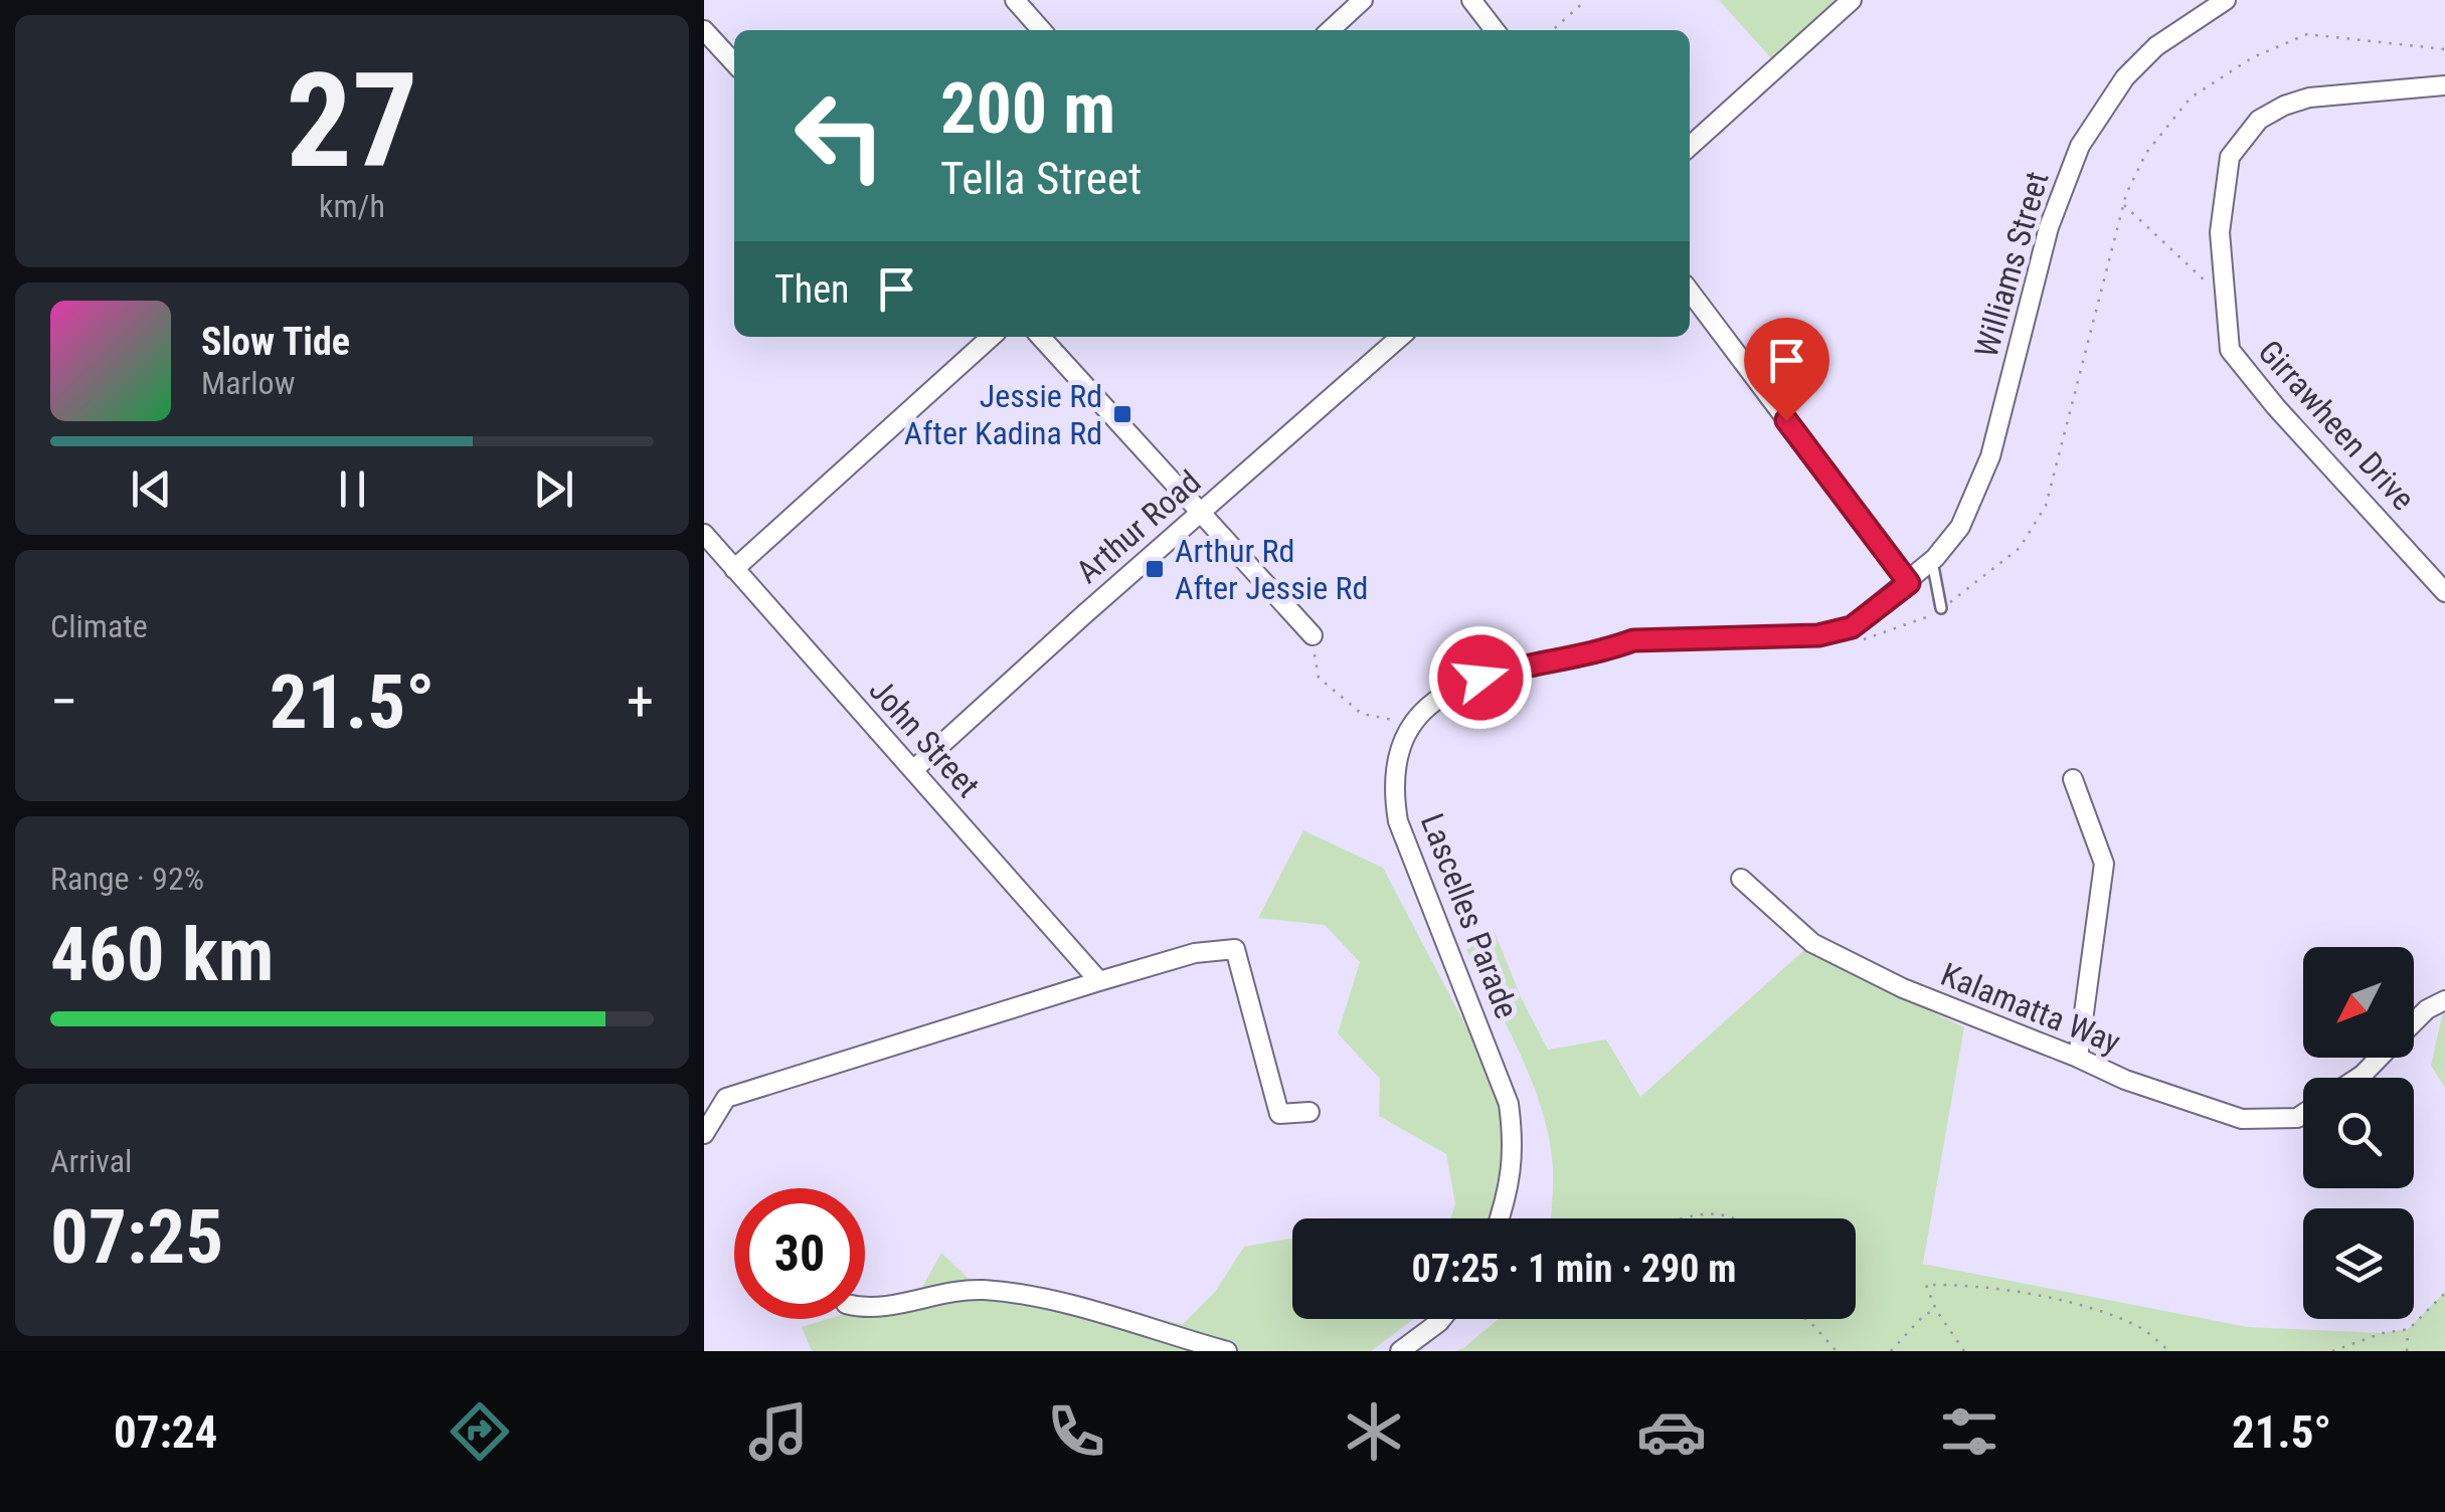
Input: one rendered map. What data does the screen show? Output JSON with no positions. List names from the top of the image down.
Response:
{
  "streets": {
    "street": [
      "Williams Street",
      "Girrawheen Drive",
      "Arthur Road",
      "John Street",
      "Lascelles Parade",
      "Kalamatta Way"
    ]
  },
  "crossings": [
    ["Williams Street", "Lascelles Parade"],
    ["Arthur Road", "John Street"]
  ],
  "places": {
    "transit": ["Jessie Rd After Kadina Rd", "Arthur Rd After Jessie Rd"]
  },
  "north": "bottom left",
  "page": {
    "tile": [
      ["27", "km/h"],
      "Climate",
      ["Range · 92%", "460 km"],
      ["Arrival", "07:25"]
    ],
    "turn": ["200 m", "Tella Street"],
    "then": "Then",
    "song": ["Slow Tide", "Marlow"],
    "heat": ["−", "21.5°", "+"],
    "limit": "30",
    "trip": "07:25 · 1 min · 290 m",
    "tabs": ["07:24", "21.5°"]
  }
}
